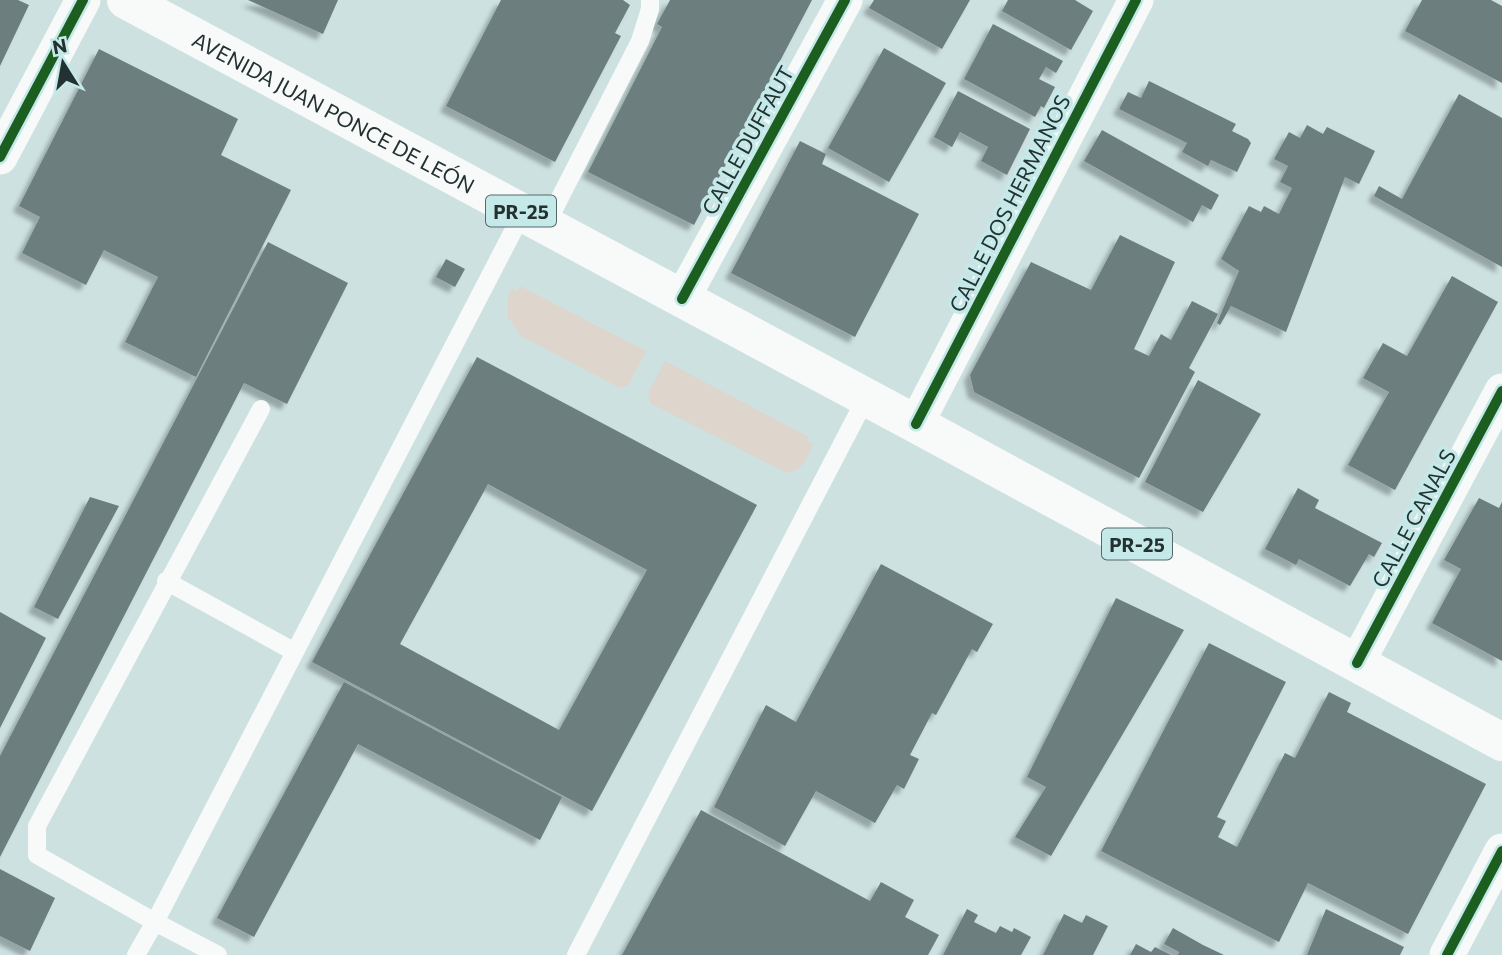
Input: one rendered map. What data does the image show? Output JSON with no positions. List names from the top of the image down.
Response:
{
  "streets": {
    "main road": ["AVENIDA JUAN PONCE DE LEÓN", "PR-25"],
    "street": ["CALLE DUFFAUT", "CALLE DOS HERMANOS", "CALLE CANALS"]
  },
  "crossings": [
    ["AVENIDA JUAN PONCE DE LEÓN", "CALLE DUFFAUT"],
    ["AVENIDA JUAN PONCE DE LEÓN", "CALLE DOS HERMANOS"],
    ["AVENIDA JUAN PONCE DE LEÓN", "CALLE CANALS"]
  ],
  "north": "top"
}
